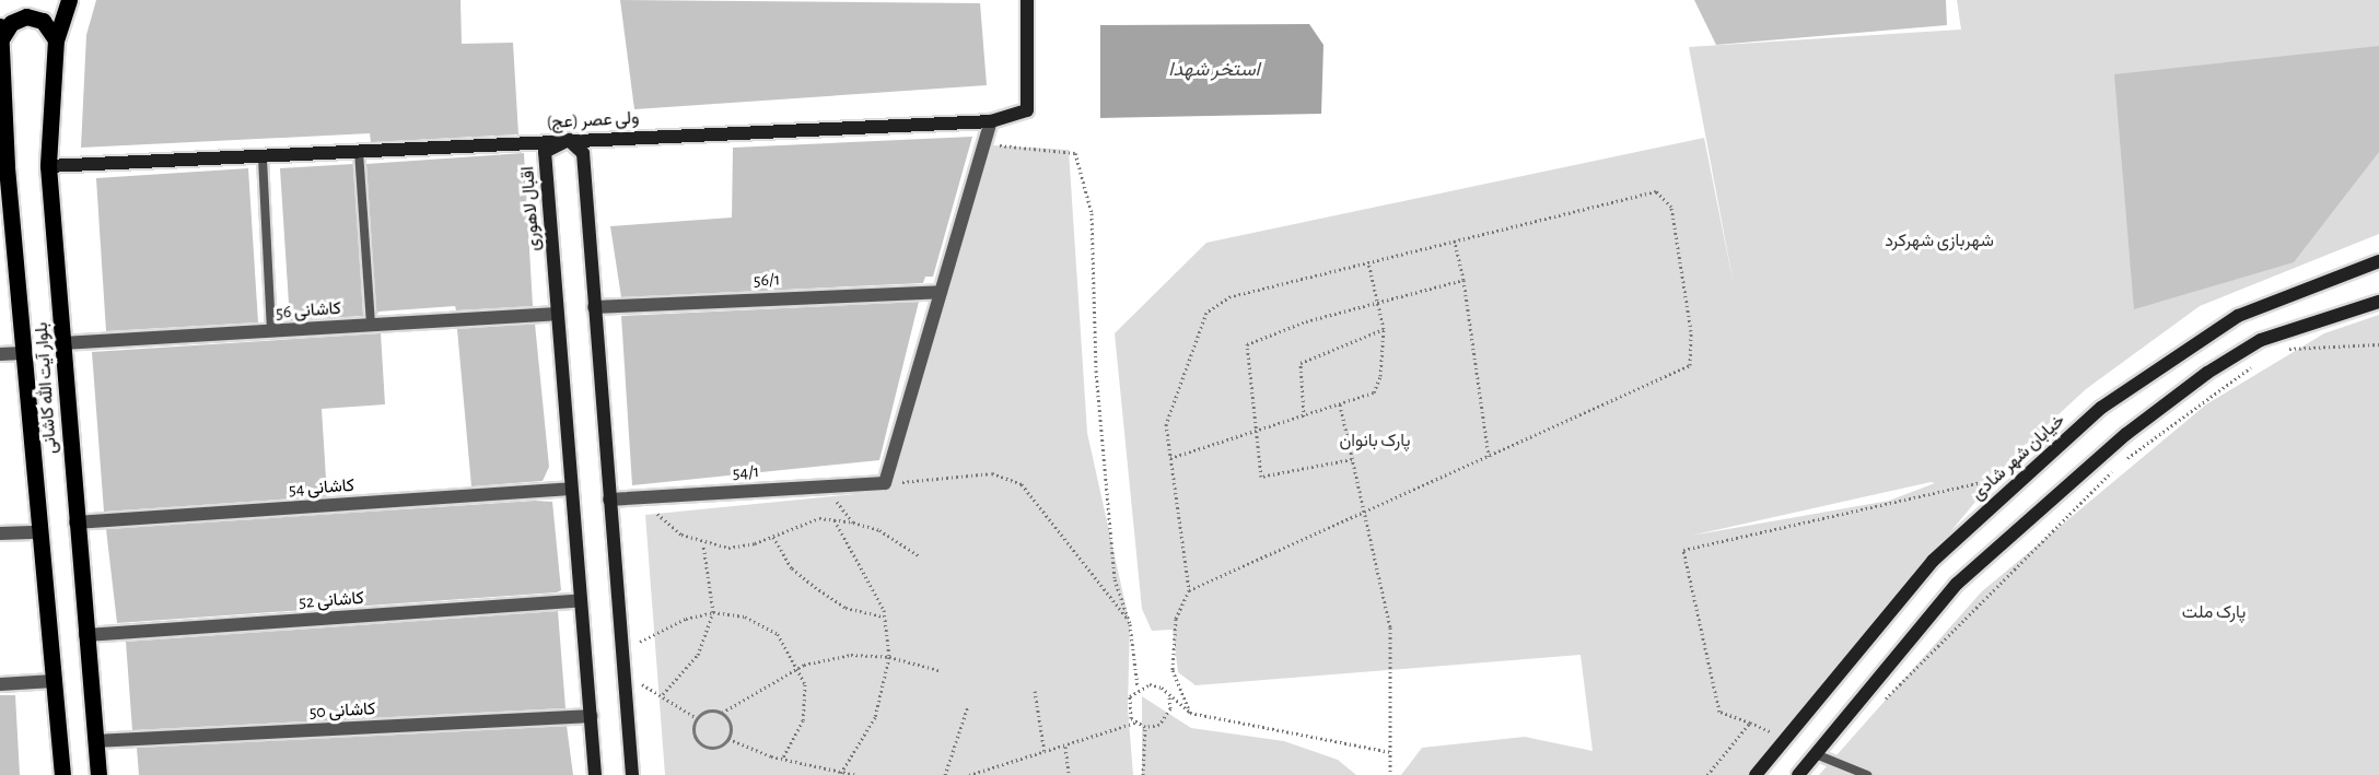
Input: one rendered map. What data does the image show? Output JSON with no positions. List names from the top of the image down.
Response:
{
  "streets": {
    "main road": [
      "ولی عصر (عج)",
      "اقبال لاهوری",
      "بلوار آیت الله کاشانی",
      "خیابان شهر شادی"
    ],
    "street": [
      "56/1",
      "کاشانی 56",
      "54/1",
      "کاشانی 54",
      "کاشانی 52",
      "کاشانی 50"
    ]
  },
  "crossings": [
    ["ولی عصر (عج)", "اقبال لاهوری"],
    ["ولی عصر (عج)", "بلوار آیت الله کاشانی"],
    ["اقبال لاهوری", "کاشانی 56"],
    ["اقبال لاهوری", "کاشانی 54"],
    ["اقبال لاهوری", "کاشانی 52"],
    ["اقبال لاهوری", "کاشانی 50"],
    ["کاشانی 56", "بلوار آیت الله کاشانی"],
    ["بلوار آیت الله کاشانی", "کاشانی 54"],
    ["بلوار آیت الله کاشانی", "کاشانی 52"],
    ["بلوار آیت الله کاشانی", "کاشانی 50"]
  ],
  "water": ["استخر شهدا"],
  "parks": ["شهربازی شهرکرد", "پارک بانوان", "پارک ملت"]
}
